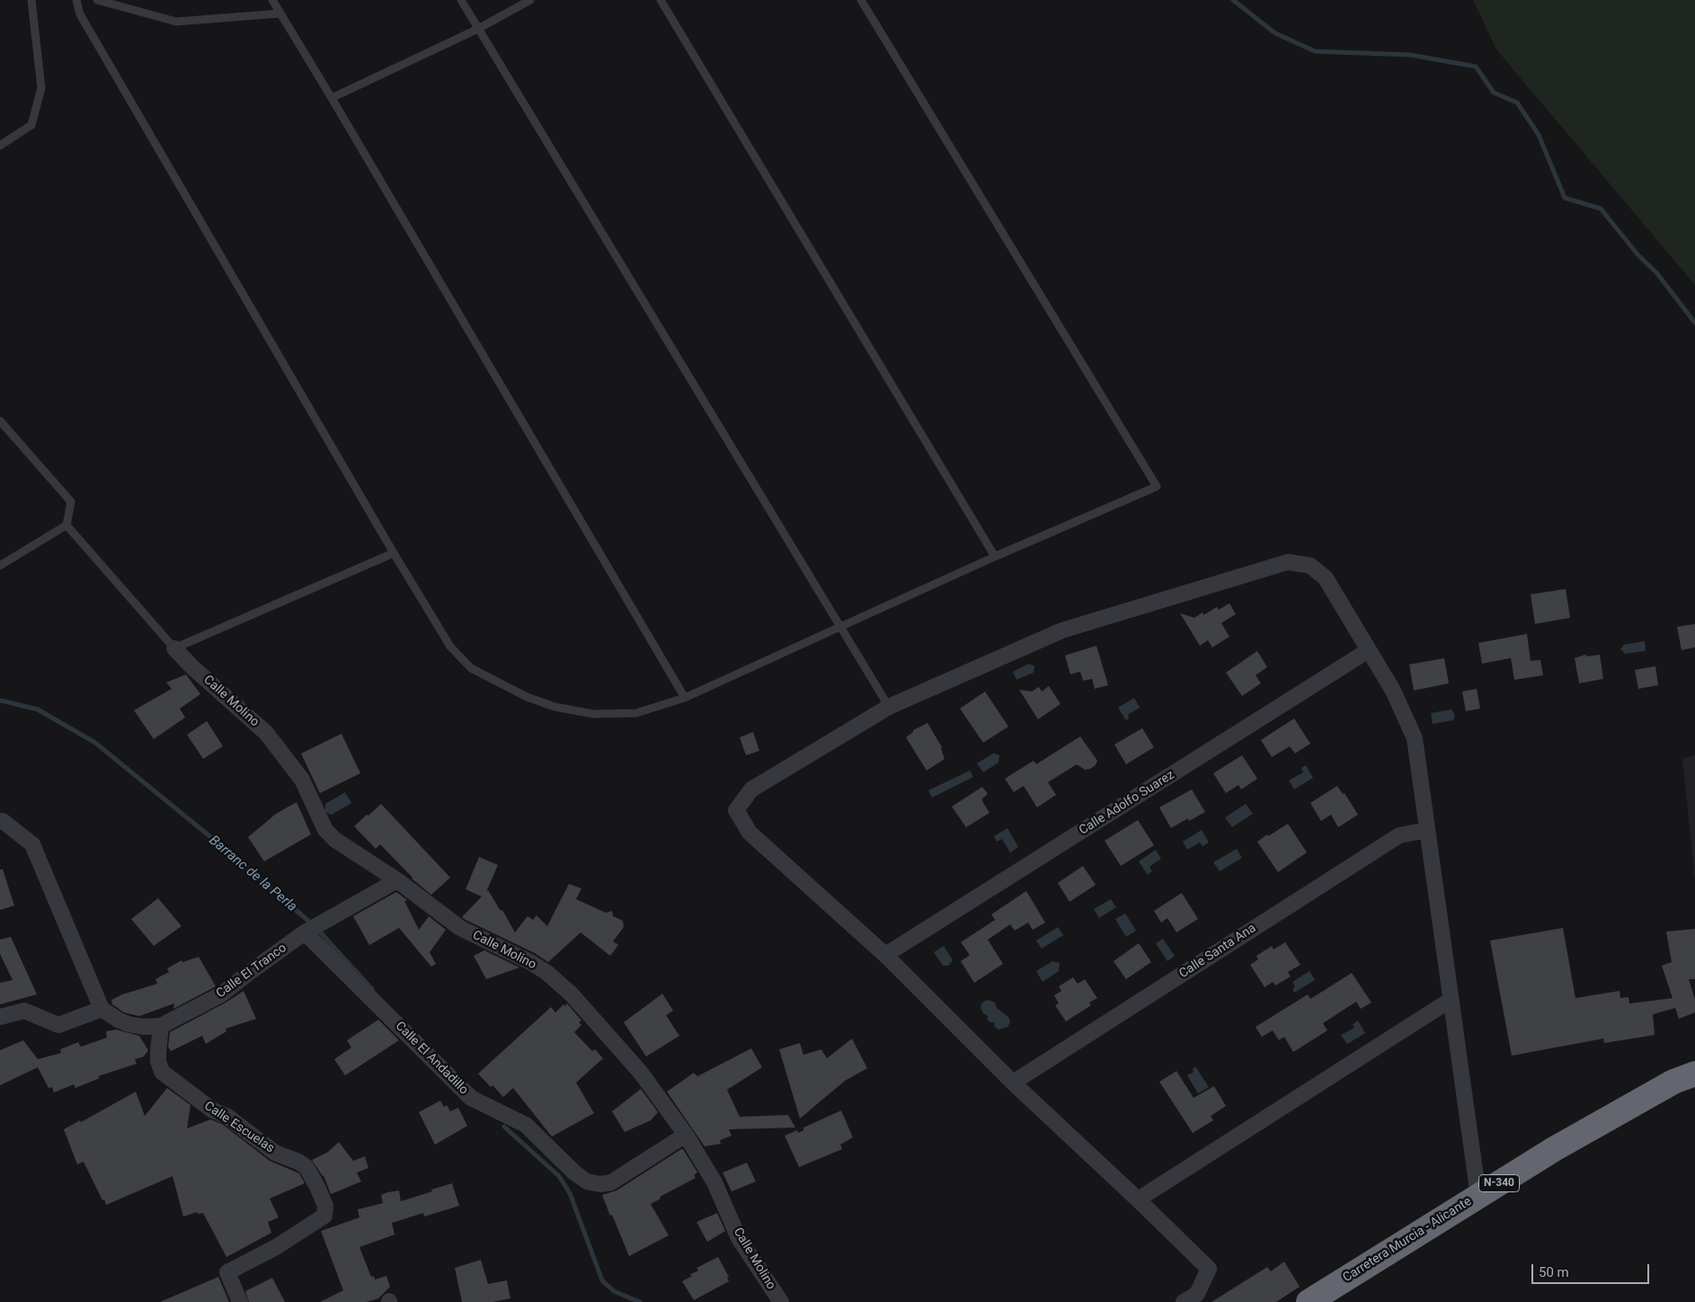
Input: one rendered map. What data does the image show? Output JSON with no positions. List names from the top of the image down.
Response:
{
  "streets": {
    "highway": ["N-340", "Carretera Murcia - Alicante"],
    "street": [
      "Calle Molino",
      "Calle Adolfo Suarez",
      "Calle Santa Ana",
      "Calle El Tranco",
      "Calle El Andadillo",
      "Calle Escuelas"
    ]
  },
  "crossings": [
    ["Calle Molino", "Calle El Tranco"],
    ["Calle Molino", "Calle El Andadillo"],
    ["Calle El Tranco", "Calle El Andadillo"],
    ["Calle El Tranco", "Calle Escuelas"]
  ],
  "water": ["Barranc de la Perla"],
  "scale_bar": "50 m"
}
